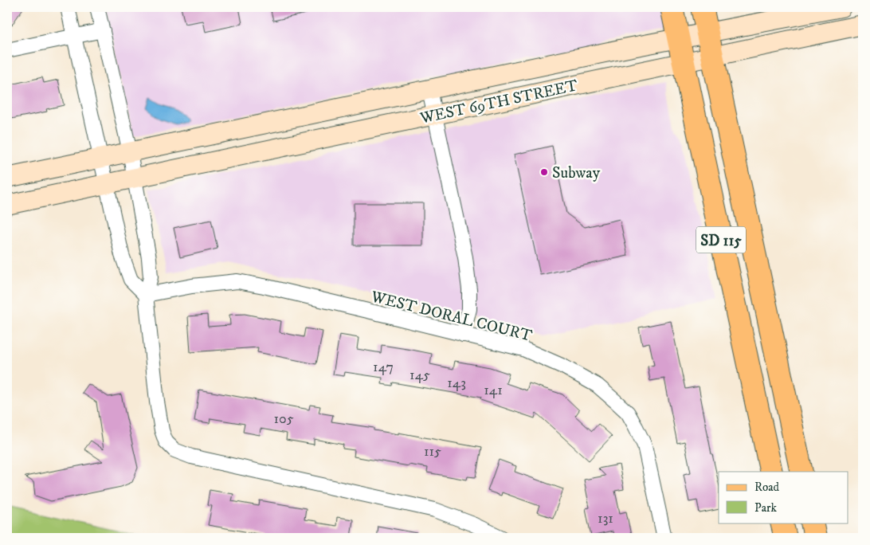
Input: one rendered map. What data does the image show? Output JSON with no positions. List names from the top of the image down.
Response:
{
  "streets": {
    "main road": ["WEST 69TH STREET", "SD 115"],
    "street": ["WEST DORAL COURT"]
  },
  "crossings": [
    ["WEST 69TH STREET", "SD 115"]
  ],
  "places": ["Subway"],
  "house_numbers": [
    "147",
    "145",
    "143",
    "141",
    "105",
    "115",
    "131"
  ],
  "legend": ["Road", "Park"]
}
